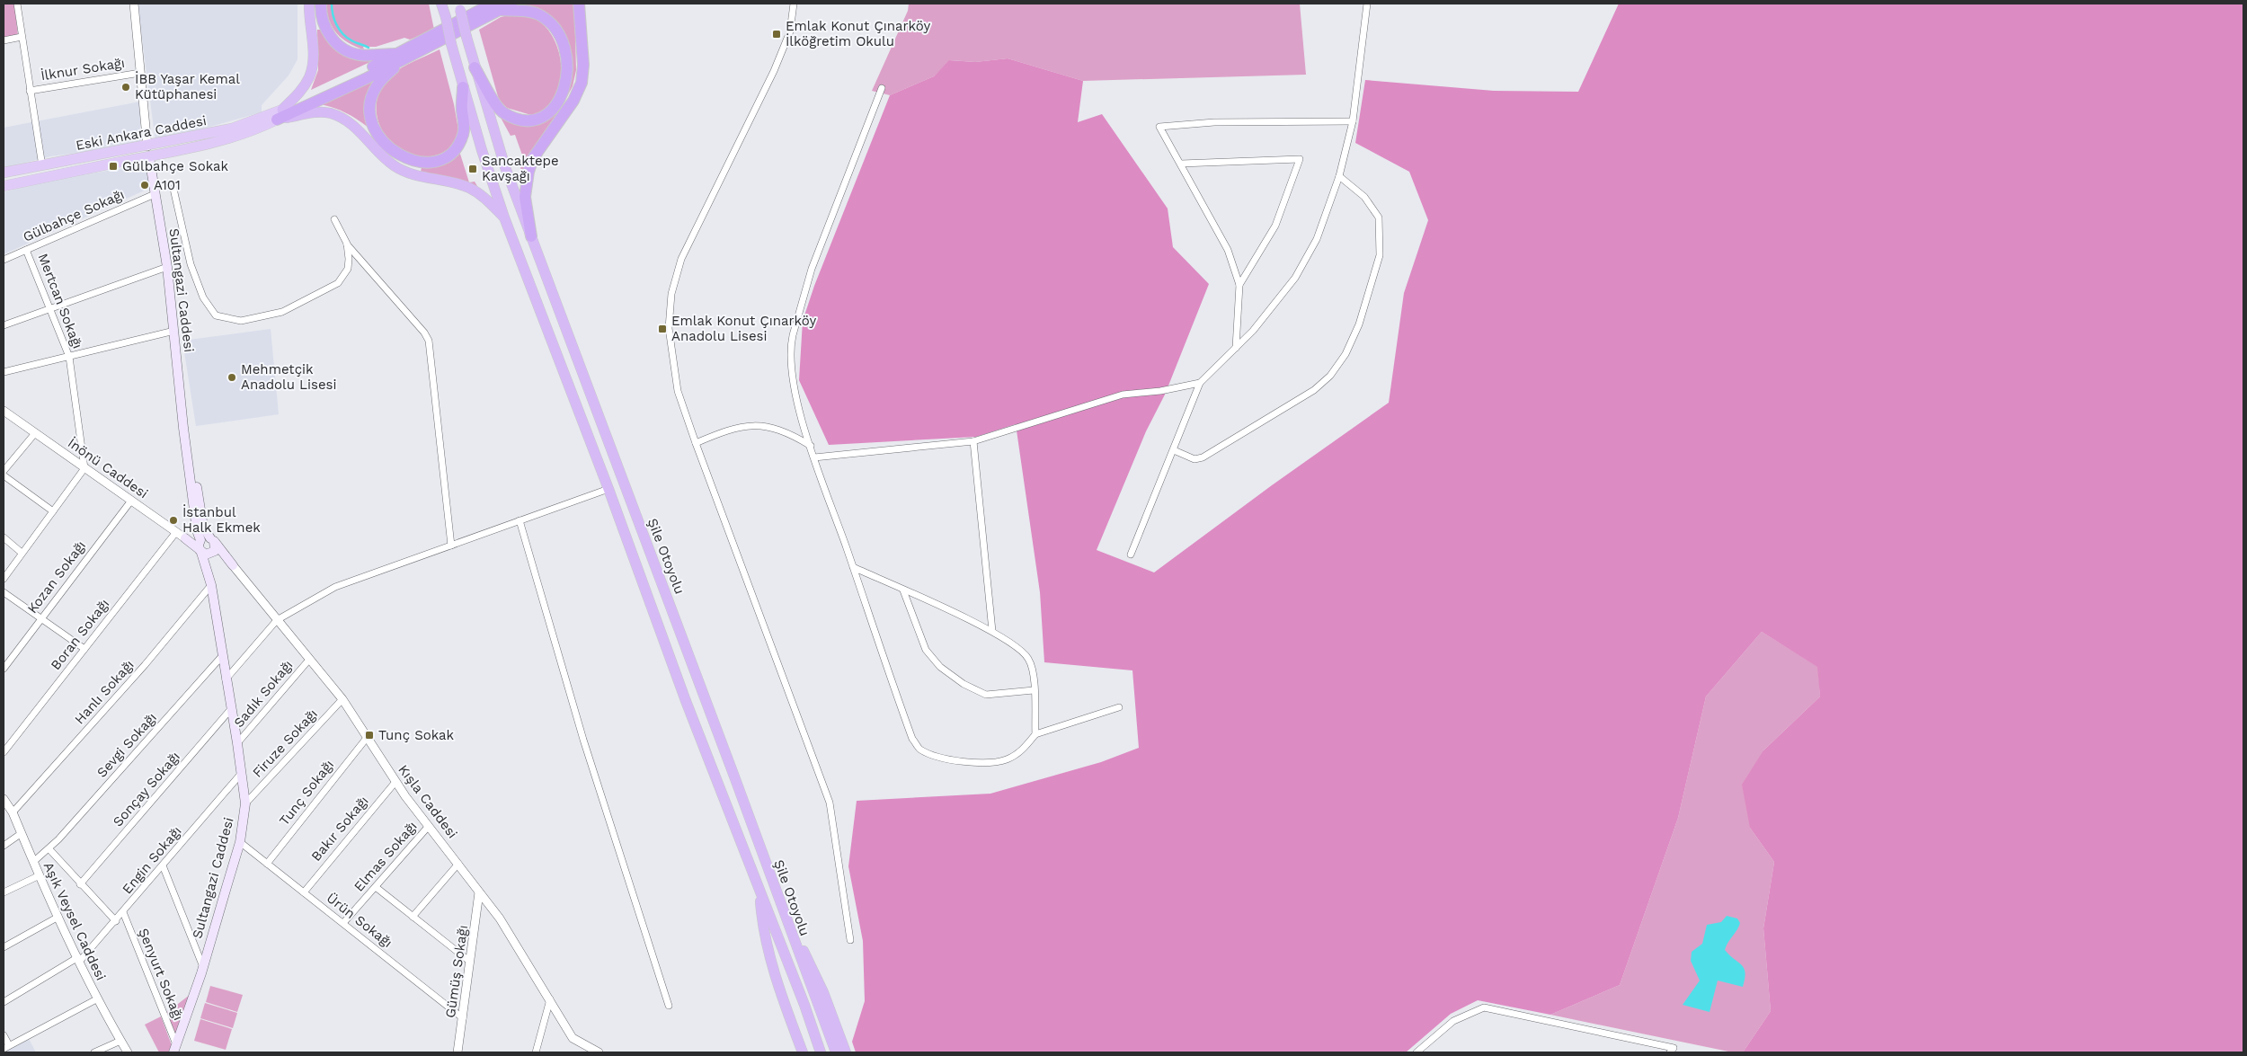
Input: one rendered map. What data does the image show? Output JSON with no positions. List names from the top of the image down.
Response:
{
  "streets": {
    "highway": ["Şile Otoyolu"],
    "main road": ["Eski Ankara Caddesi", "Sultangazi Caddesi", "Kışla Caddesi"],
    "street": [
      "İlknur Sokağı",
      "Gülbahçe Sokağı",
      "Mertcan Sokağı",
      "İnönü Caddesi",
      "Kozan Sokağı",
      "Boran Sokağı",
      "Hanlı Sokağı",
      "Sadık Sokağı",
      "Firuze Sokağı",
      "Sevgi Sokağı",
      "Sonçay Sokağı",
      "Tunç Sokağı",
      "Bakır Sokağı",
      "Elmas Sokağı",
      "Engin Sokağı",
      "Ürün Sokağı",
      "Aşık Veysel Caddesi",
      "Gümüş Sokağı",
      "Şenyurt Sokağı"
    ]
  },
  "crossings": [
    ["Eski Ankara Caddesi", "Sultangazi Caddesi"],
    ["Gülbahçe Sokağı", "Sultangazi Caddesi"],
    ["Gülbahçe Sokağı", "Mertcan Sokağı"],
    ["Sultangazi Caddesi", "Hanlı Sokağı"],
    ["Sultangazi Caddesi", "Sadık Sokağı"],
    ["Sultangazi Caddesi", "Firuze Sokağı"],
    ["Sultangazi Caddesi", "Sevgi Sokağı"],
    ["Sultangazi Caddesi", "Sonçay Sokağı"],
    ["Sultangazi Caddesi", "Kışla Caddesi"],
    ["Sultangazi Caddesi", "Engin Sokağı"],
    ["Sultangazi Caddesi", "Ürün Sokağı"],
    ["Sultangazi Caddesi", "Şenyurt Sokağı"],
    ["Mertcan Sokağı", "İnönü Caddesi"],
    ["İnönü Caddesi", "Kozan Sokağı"],
    ["İnönü Caddesi", "Boran Sokağı"],
    ["Hanlı Sokağı", "Aşık Veysel Caddesi"],
    ["Sadık Sokağı", "Kışla Caddesi"],
    ["Firuze Sokağı", "Kışla Caddesi"],
    ["Sevgi Sokağı", "Aşık Veysel Caddesi"],
    ["Tunç Sokağı", "Kışla Caddesi"],
    ["Tunç Sokağı", "Ürün Sokağı"],
    ["Kışla Caddesi", "Bakır Sokağı"],
    ["Kışla Caddesi", "Elmas Sokağı"],
    ["Kışla Caddesi", "Gümüş Sokağı"],
    ["Bakır Sokağı", "Ürün Sokağı"],
    ["Elmas Sokağı", "Ürün Sokağı"],
    ["Engin Sokağı", "Aşık Veysel Caddesi"],
    ["Engin Sokağı", "Şenyurt Sokağı"],
    ["Ürün Sokağı", "Gümüş Sokağı"]
  ],
  "places": {
    "transit": [
      "Emlak Konut Çınarköy İlköğretim Okulu",
      "Gülbahçe Sokak",
      "Sancaktepe Kavşağı",
      "Emlak Konut Çınarköy Anadolu Lisesi",
      "Tunç Sokak"
    ],
    "other": [
      "İBB Yaşar Kemal Kütüphanesi",
      "A101",
      "Mehmetçik Anadolu Lisesi",
      "İstanbul Halk Ekmek"
    ]
  }
}
